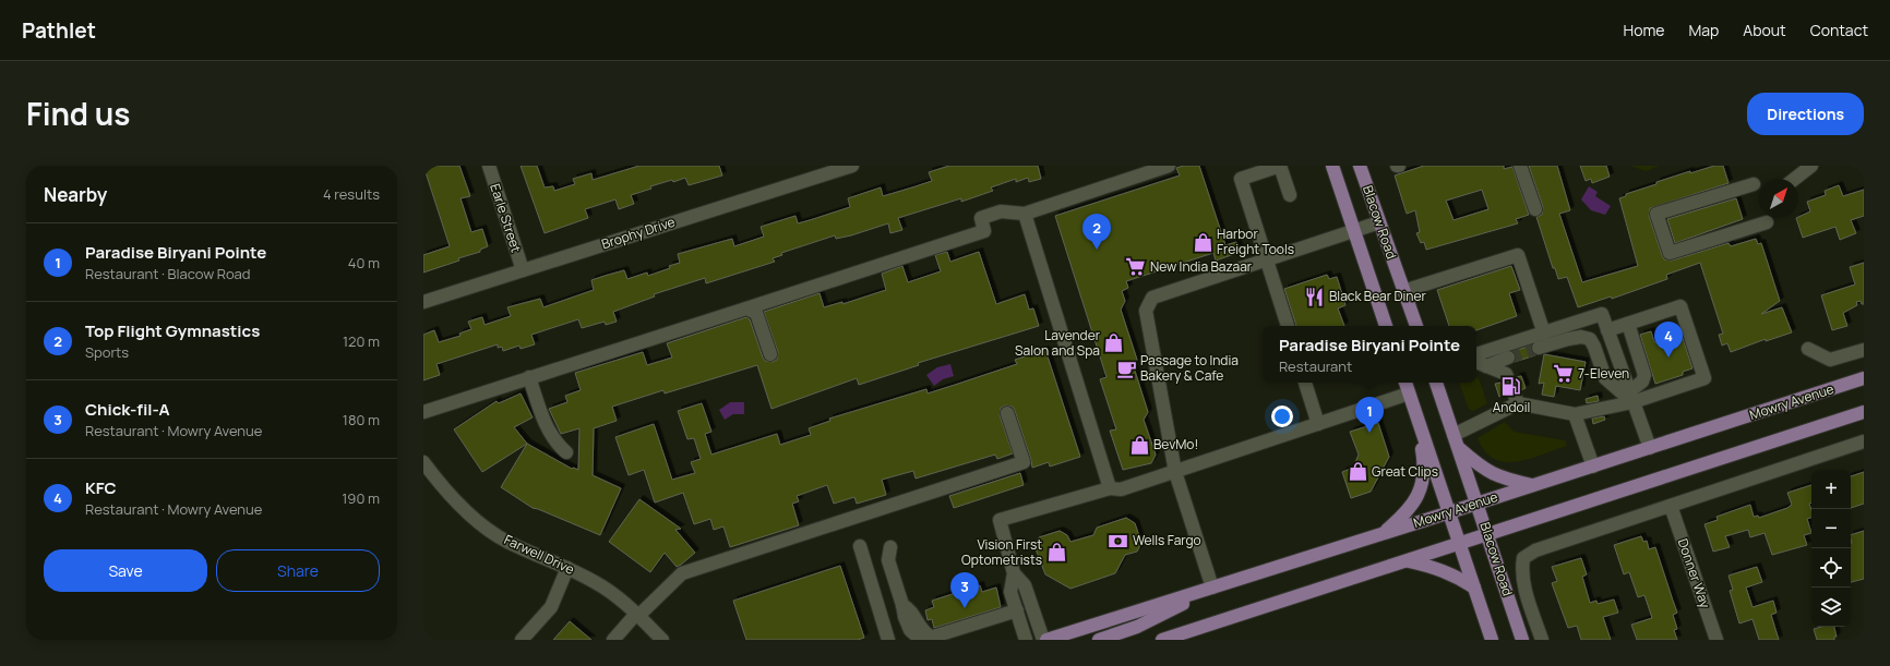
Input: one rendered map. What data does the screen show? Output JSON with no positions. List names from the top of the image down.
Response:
{
  "streets": {
    "main road": ["Blacow Road", "Mowry Avenue"],
    "street": [
      "Earle Street",
      "Brophy Drive",
      "Farwell Drive",
      "Donner Way"
    ]
  },
  "crossings": [
    ["Earle Street", "Brophy Drive"],
    ["Blacow Road", "Mowry Avenue"],
    ["Blacow Road", "Donner Way"]
  ],
  "places": {
    "shop": [
      "Harbor Freight Tools",
      "Lavender Salon and Spa",
      "BevMo!",
      "Great Clips",
      "Vision First Optometrists"
    ],
    "supermarket": ["New India Bazaar", "7-Eleven"],
    "restaurant": ["Black Bear Diner"],
    "cafe": ["Passage to India Bakery & Cafe"],
    "fuel station": ["Andoil"],
    "bank": ["Wells Fargo"]
  },
  "north": "top right",
  "page": {
    "header": "Pathlet",
    "nav": [
      "Home",
      "Map",
      "About",
      "Contact"
    ],
    "title": "Find us",
    "buttons": [
      "Directions",
      ["Save", "Share"]
    ],
    "heading": ["Nearby", "4 results"],
    "pins": [
      "2",
      "4",
      "1",
      "3"
    ],
    "list": [
      {
        "mark": "1",
        "name": "Paradise Biryani Pointe",
        "note": "Restaurant · Blacow Road",
        "value": "40 m"
      },
      {
        "mark": "2",
        "name": "Top Flight Gymnastics",
        "note": "Sports",
        "value": "120 m"
      },
      {
        "mark": "3",
        "name": "Chick-fil-A",
        "note": "Restaurant · Mowry Avenue",
        "value": "180 m"
      },
      {
        "mark": "4",
        "name": "KFC",
        "note": "Restaurant · Mowry Avenue",
        "value": "190 m"
      }
    ],
    "popup": ["Paradise Biryani Pointe", "Restaurant"],
    "map_buttons": ["+", "−"]
  }
}
